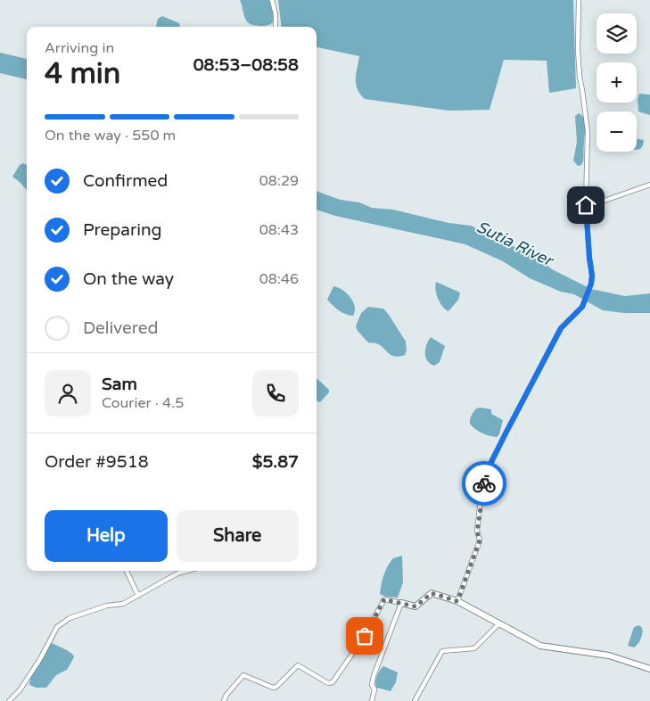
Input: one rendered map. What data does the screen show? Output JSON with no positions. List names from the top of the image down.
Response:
{
  "water": ["Sutia River"],
  "page": {
    "map_buttons": ["+", "−"],
    "heading": ["4 min", "Arriving in", "08:53–08:58"],
    "panel": [
      "Sam",
      "Courier · 4.5",
      "Order #9518",
      "$5.87"
    ],
    "bar": "On the way · 550 m",
    "list": [
      ["Confirmed", "08:29"],
      ["Preparing", "08:43"],
      ["On the way", "08:46"],
      "Delivered"
    ],
    "buttons": ["Help", "Share"]
  }
}
